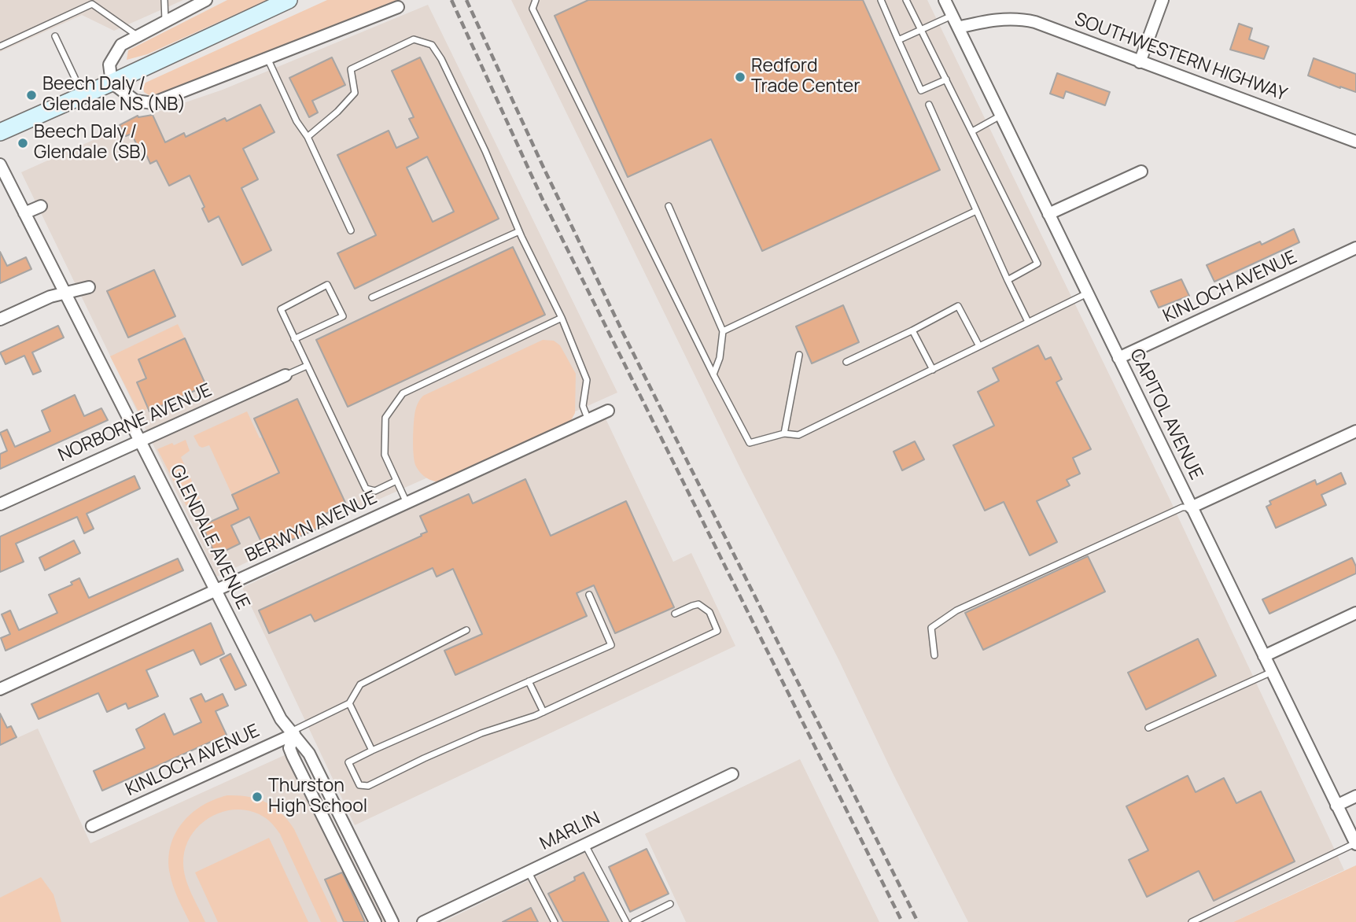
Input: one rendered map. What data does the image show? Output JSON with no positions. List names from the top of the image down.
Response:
{
  "streets": {
    "street": [
      "SOUTHWESTERN HIGHWAY",
      "KINLOCH AVENUE",
      "CAPITOL AVENUE",
      "NORBORNE AVENUE",
      "BERWYN AVENUE",
      "GLENDALE AVENUE",
      "MARLIN"
    ]
  },
  "crossings": [
    ["SOUTHWESTERN HIGHWAY", "CAPITOL AVENUE"],
    ["KINLOCH AVENUE", "CAPITOL AVENUE"],
    ["KINLOCH AVENUE", "GLENDALE AVENUE"],
    ["NORBORNE AVENUE", "GLENDALE AVENUE"],
    ["BERWYN AVENUE", "GLENDALE AVENUE"]
  ],
  "places": [
    "Redford Trade Center",
    "Beech Daly / Glendale NS (NB)",
    "Beech Daly / Glendale (SB)",
    "Thurston High School"
  ]
}
